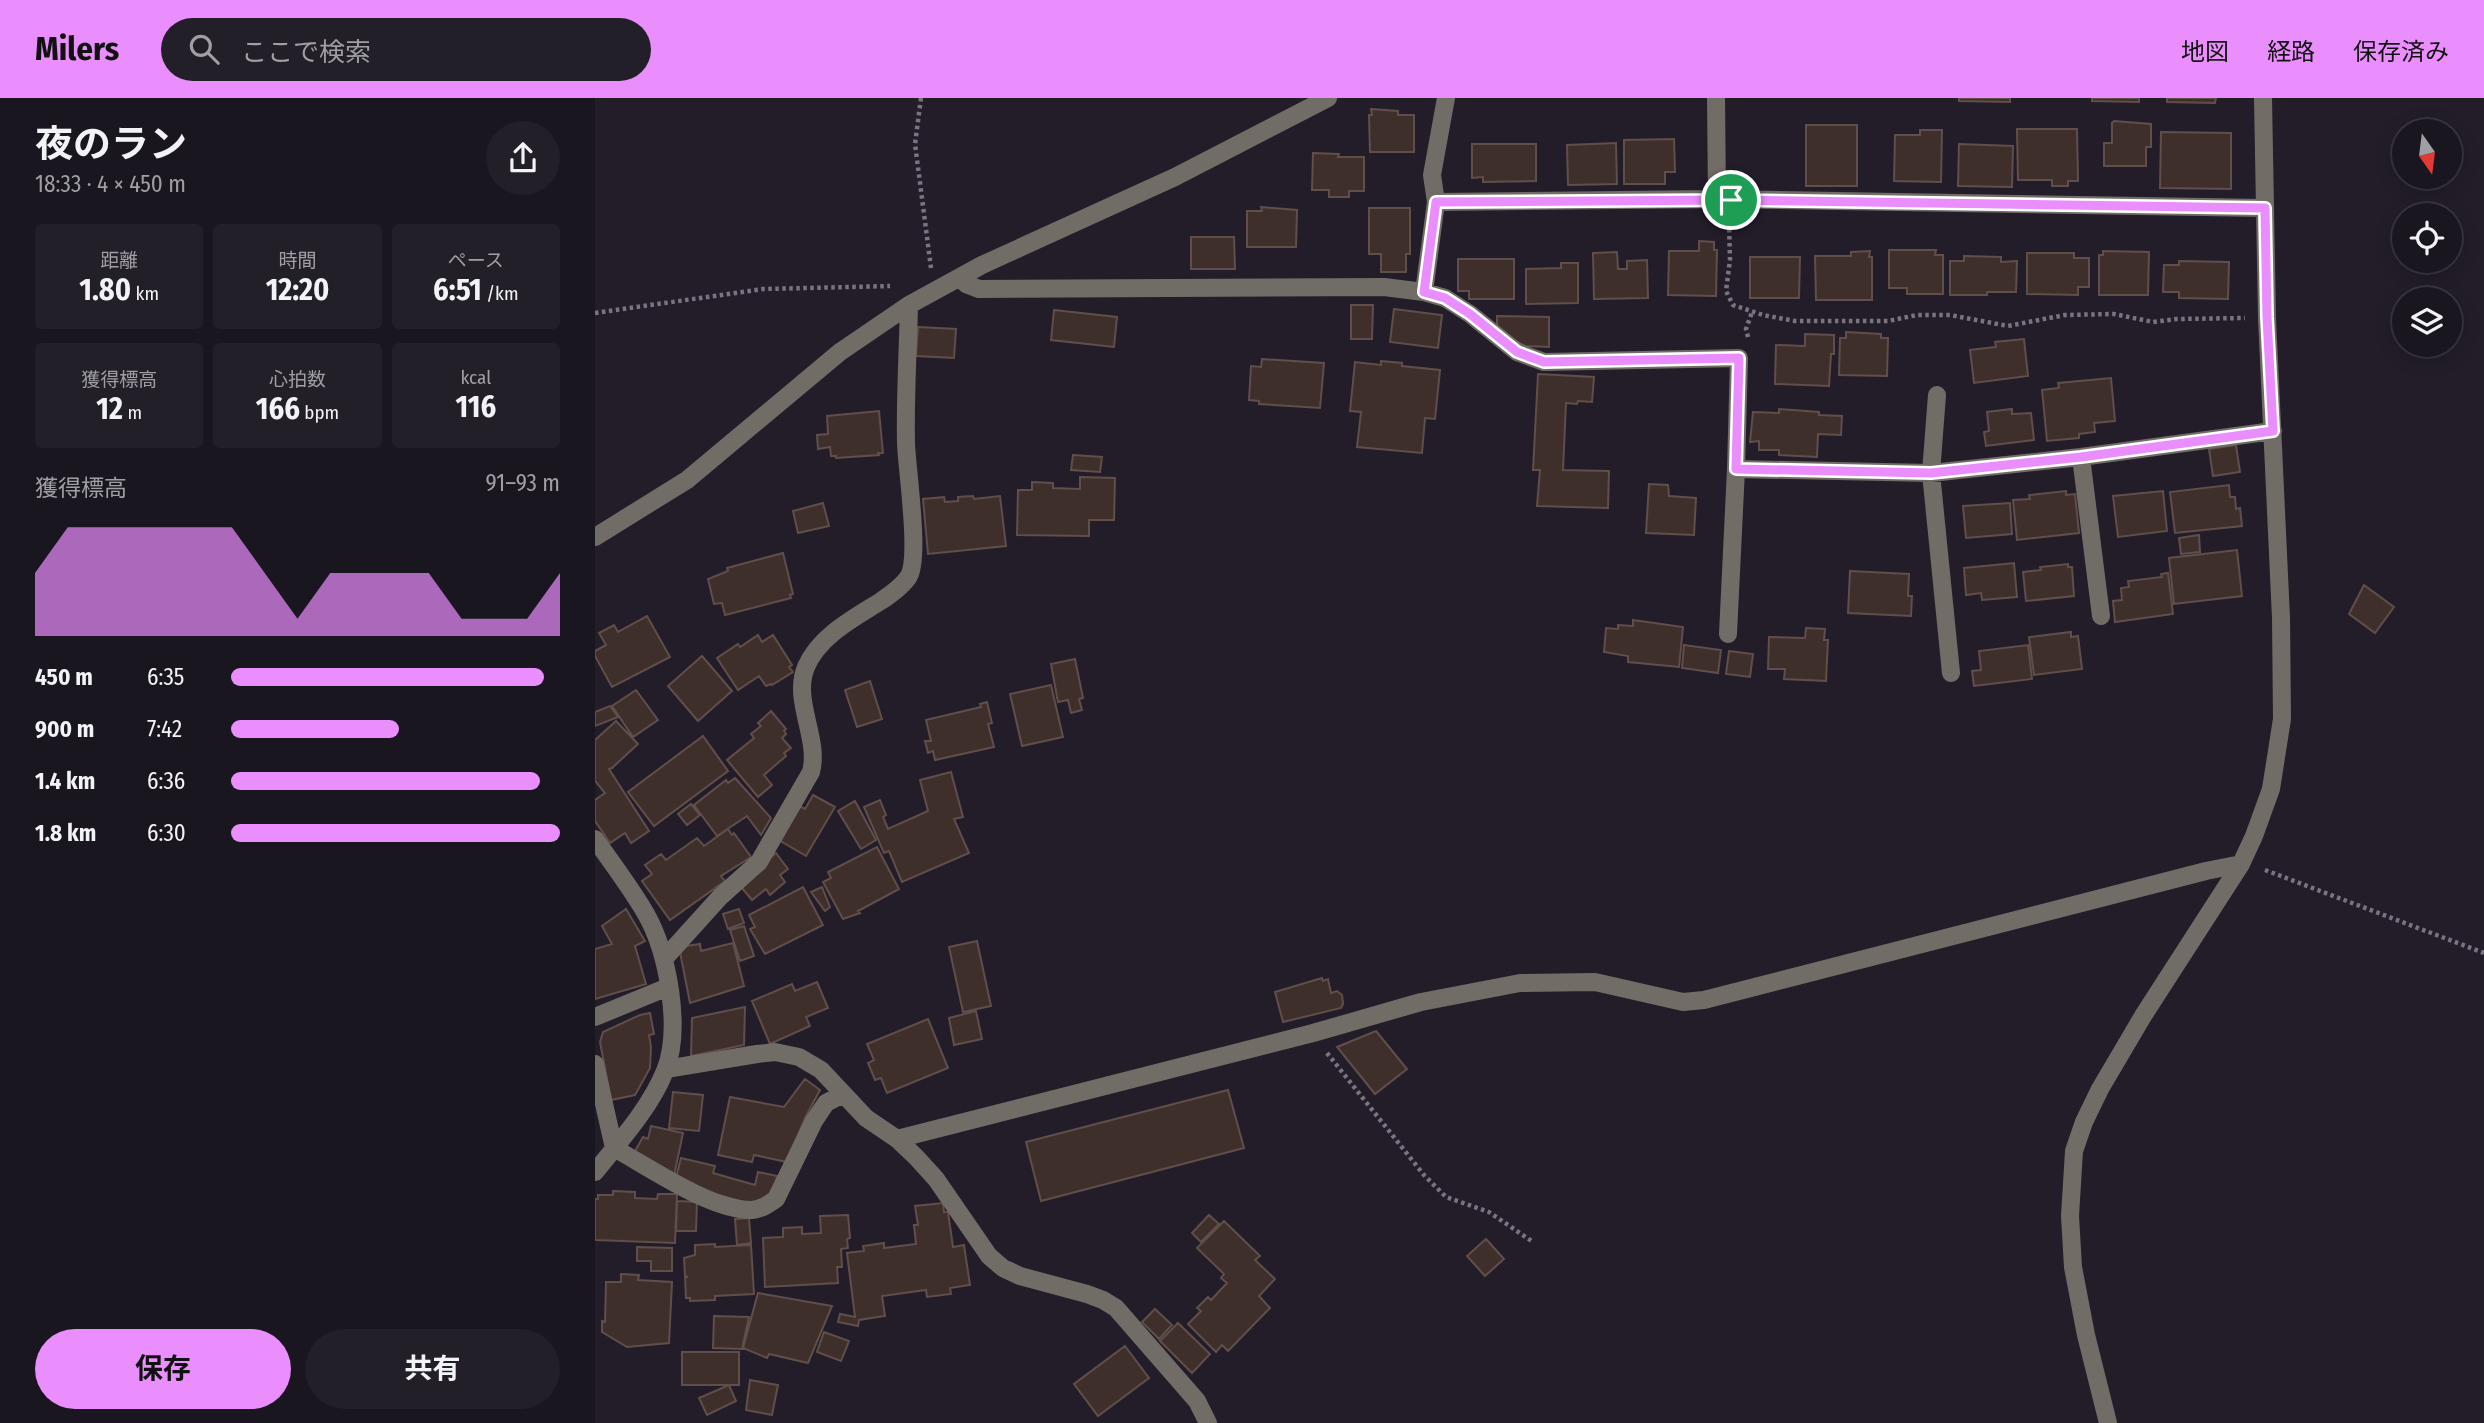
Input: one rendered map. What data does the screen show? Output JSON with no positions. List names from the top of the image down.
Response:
{
  "north": "bottom",
  "page": {
    "header": "Milers",
    "search": "ここで検索",
    "nav": ["地図", "経路", "保存済み"],
    "heading": ["夜のラン", "18:33 · 4 × 450 m"],
    "stats": [
      ["距離", "1.80 km"],
      ["時間", "12:20"],
      ["ペース", "6:51 /km"],
      ["獲得標高", "12 m"],
      ["心拍数", "166 bpm"],
      ["kcal", "116"]
    ],
    "chart": ["獲得標高", "91–93 m"],
    "list": [
      {
        "name": "450 m",
        "note": "6:35"
      },
      {
        "name": "900 m",
        "note": "7:42"
      },
      {
        "name": "1.4 km",
        "note": "6:36"
      },
      {
        "name": "1.8 km",
        "note": "6:30"
      }
    ],
    "buttons": ["保存", "共有"]
  }
}
